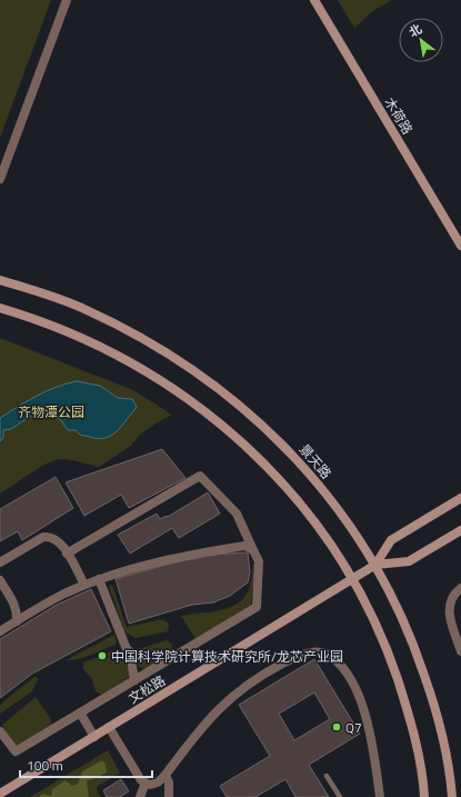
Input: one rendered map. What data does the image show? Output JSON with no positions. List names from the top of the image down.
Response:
{
  "streets": {
    "street": ["木荷路", "景天路", "文松路"]
  },
  "crossings": [
    ["景天路", "文松路"]
  ],
  "parks": ["齐物潭公园"],
  "places": ["中国科学院计算技术研究所/龙芯产业园", "Q7"],
  "scale_bar": "100 m",
  "north": "top left"
}
